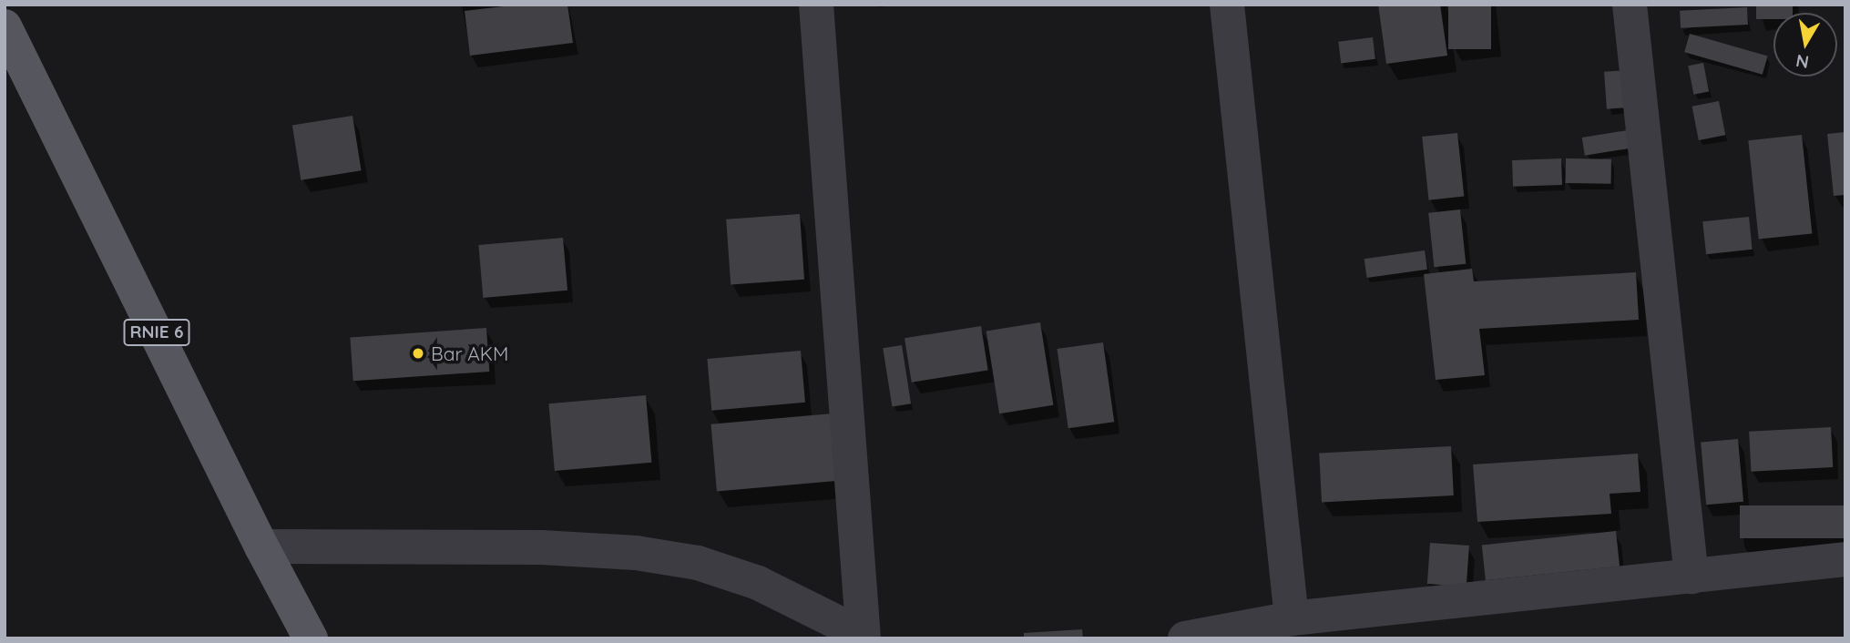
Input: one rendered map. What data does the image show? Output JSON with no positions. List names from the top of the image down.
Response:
{
  "streets": {
    "main road": ["RNIE 6"]
  },
  "places": ["Bar AKM"],
  "north": "bottom"
}
